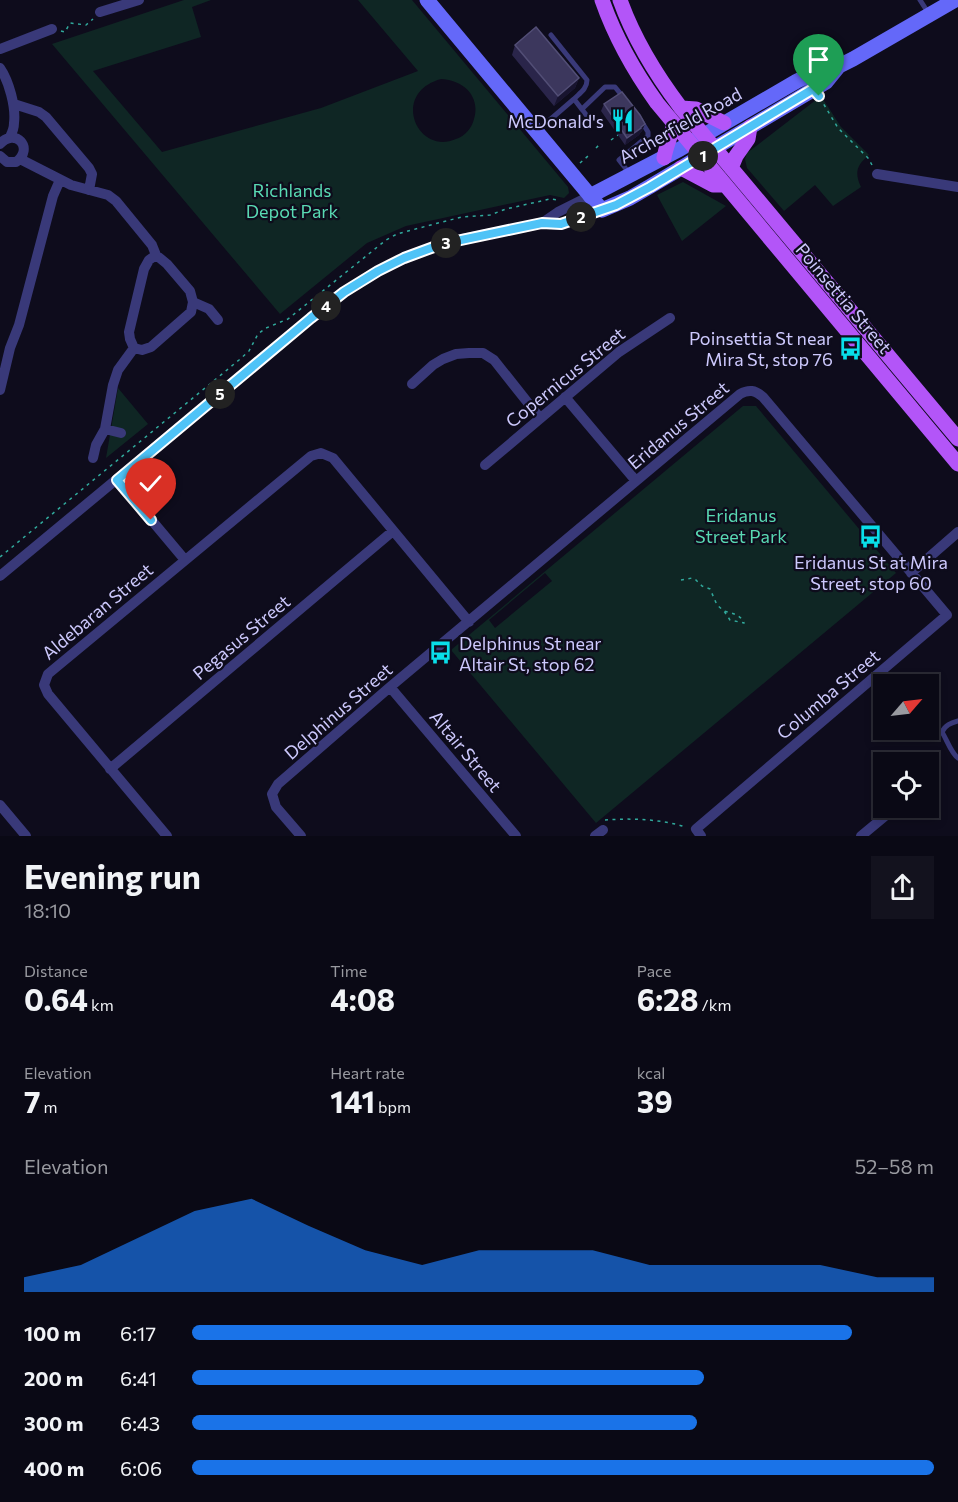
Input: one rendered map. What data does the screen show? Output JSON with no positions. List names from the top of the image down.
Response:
{
  "streets": {
    "main road": ["Poinsettia Street"],
    "street": [
      "Archerfield Road",
      "Copernicus Street",
      "Eridanus Street",
      "Aldebaran Street",
      "Pegasus Street",
      "Columba Street",
      "Delphinus Street",
      "Altair Street"
    ]
  },
  "crossings": [
    ["Archerfield Road", "Poinsettia Street"],
    ["Eridanus Street", "Aldebaran Street"],
    ["Eridanus Street", "Columba Street"],
    ["Eridanus Street", "Delphinus Street"],
    ["Aldebaran Street", "Pegasus Street"],
    ["Aldebaran Street", "Delphinus Street"],
    ["Delphinus Street", "Altair Street"]
  ],
  "parks": ["Richlands Depot Park", "Eridanus Street Park"],
  "places": {
    "restaurant": ["McDonald's"],
    "bus stop": ["Poinsettia St near Mira St, stop 76", "Eridanus St at Mira Street, stop 60", "Delphinus St near Altair St, stop 62"]
  },
  "north": "top right",
  "page": {
    "pins": [
      "1",
      "2",
      "3",
      "4",
      "5"
    ],
    "heading": ["Evening run", "18:10"],
    "stats": [
      ["Distance", "0.64 km"],
      ["Time", "4:08"],
      ["Pace", "6:28 /km"],
      ["Elevation", "7 m"],
      ["Heart rate", "141 bpm"],
      ["kcal", "39"]
    ],
    "chart": ["Elevation", "52–58 m"],
    "list": [
      {
        "name": "100 m",
        "note": "6:17"
      },
      {
        "name": "200 m",
        "note": "6:41"
      },
      {
        "name": "300 m",
        "note": "6:43"
      },
      {
        "name": "400 m",
        "note": "6:06"
      }
    ]
  }
}
